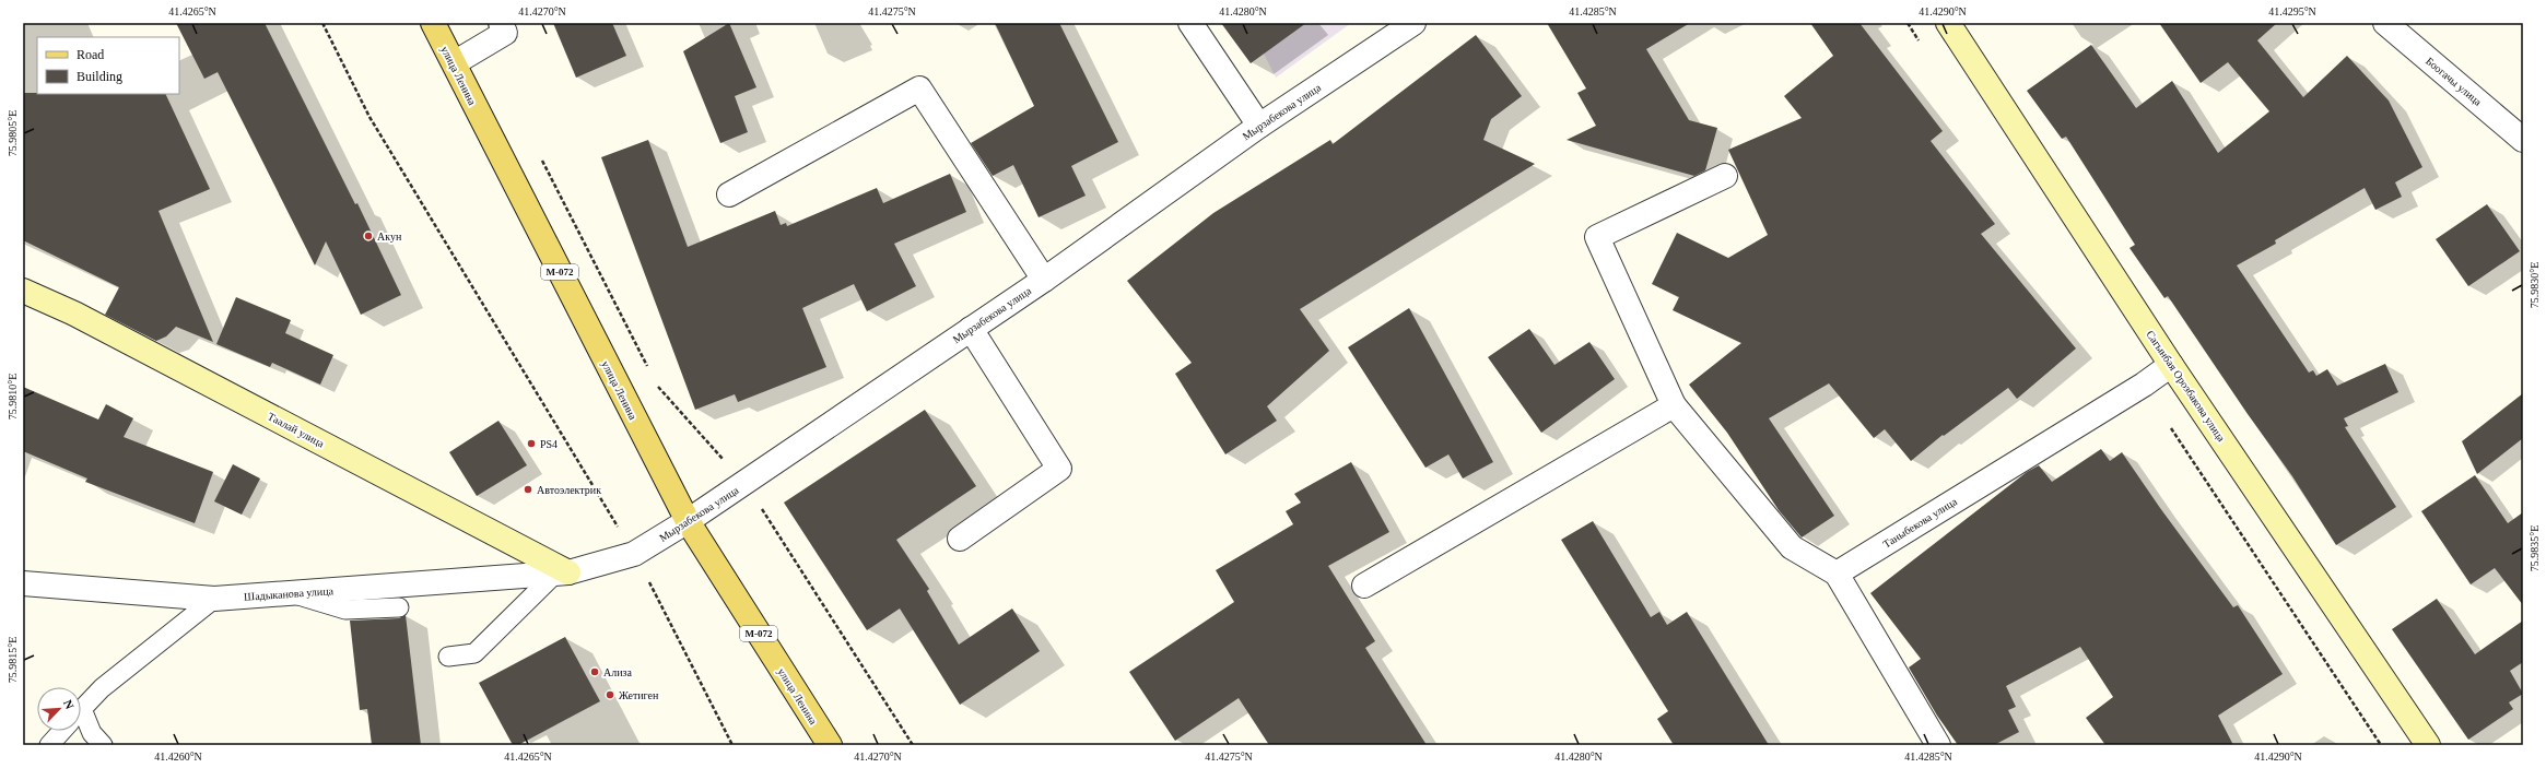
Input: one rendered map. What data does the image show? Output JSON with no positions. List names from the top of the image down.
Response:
{
  "streets": {
    "main road": ["улица Ленина", "М-072"],
    "street": [
      "Боогачы улица",
      "Мырзабекова улица",
      "Сагынбая Орозбакова улица",
      "Таалай улица",
      "Таныбекова улица",
      "Шадыканова улица"
    ]
  },
  "crossings": [
    ["улица Ленина", "Мырзабекова улица"],
    ["Мырзабекова улица", "Таалай улица"],
    ["Мырзабекова улица", "Шадыканова улица"],
    ["Сагынбая Орозбакова улица", "Таныбекова улица"],
    ["Таалай улица", "Шадыканова улица"]
  ],
  "places": [
    "Акун",
    "PS4",
    "Автоэлектрик",
    "Ализа",
    "Жетиген"
  ],
  "legend": ["Road", "Building"],
  "north": "top right",
  "coordinates": [
    "41.4265°N",
    "41.4270°N",
    "41.4275°N",
    "41.4280°N",
    "41.4285°N",
    "41.4290°N",
    "41.4295°N",
    "75.9805°E",
    "75.9830°E",
    "75.9810°E",
    "75.9835°E",
    "75.9815°E",
    "41.4260°N"
  ]
}
